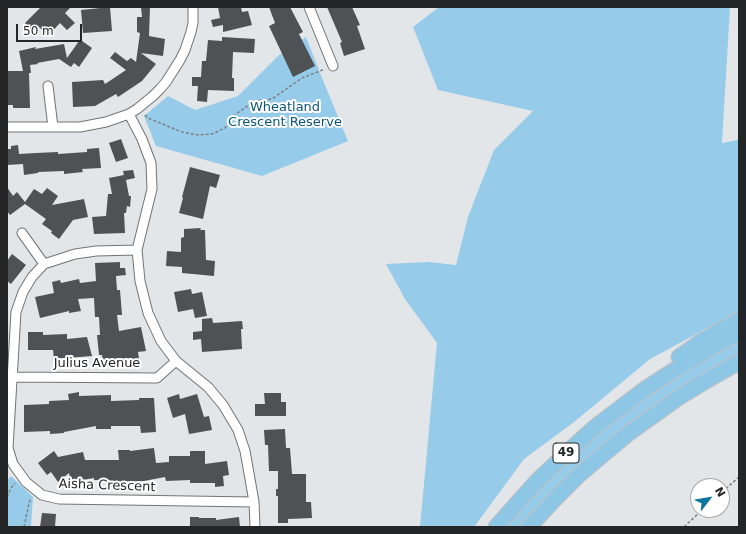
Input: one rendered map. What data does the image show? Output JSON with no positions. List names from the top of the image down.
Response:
{
  "streets": {
    "highway": ["49"],
    "street": ["Julius Avenue", "Aisha Crescent"]
  },
  "crossings": [
    ["Julius Avenue", "Aisha Crescent"]
  ],
  "parks": ["Wheatland Crescent Reserve"],
  "scale_bar": "50 m",
  "north": "top right"
}
